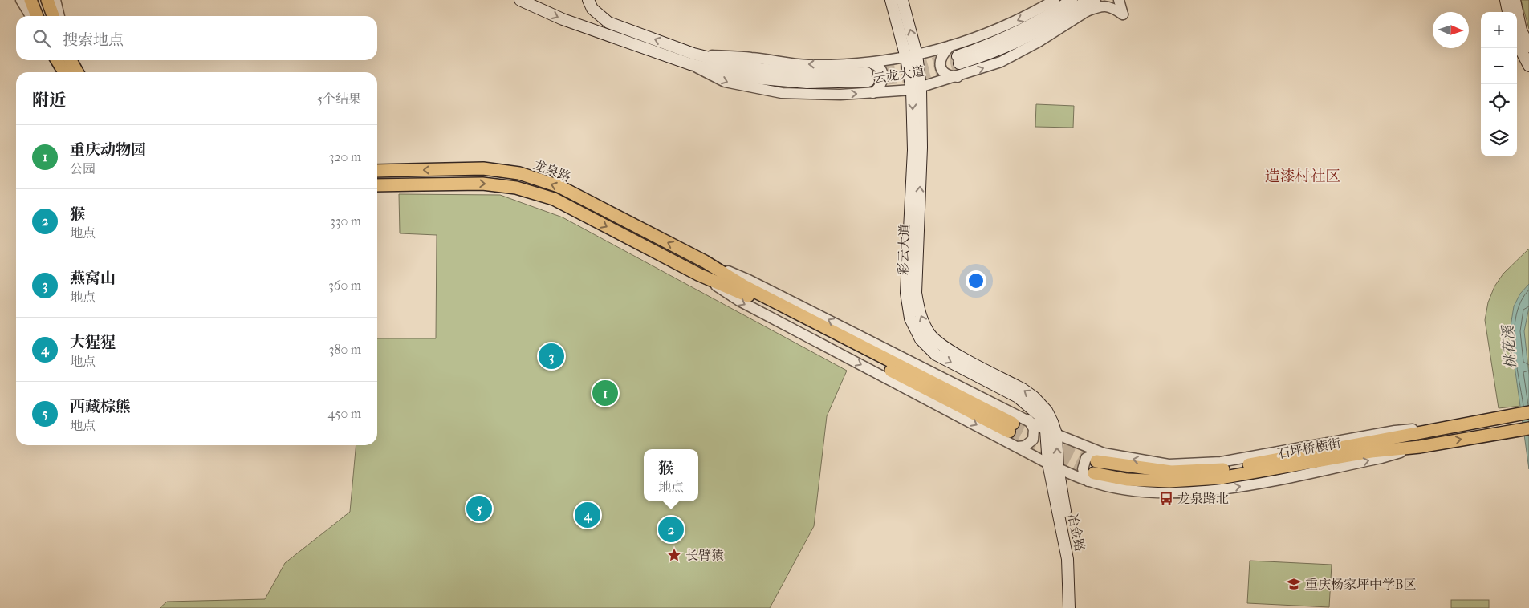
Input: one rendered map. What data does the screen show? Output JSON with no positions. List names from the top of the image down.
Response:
{
  "streets": {
    "main road": [
      "云龙大道",
      "龙泉路",
      "彩云大道",
      "石坪桥横街",
      "冶金路"
    ]
  },
  "crossings": [
    ["云龙大道", "彩云大道"]
  ],
  "districts": ["造漆村社区"],
  "water": ["桃花溪"],
  "places": {
    "bus stop": ["龙泉路北"],
    "place": ["长臂猿"],
    "school or university": ["重庆杨家坪中学B区"]
  },
  "north": "right",
  "page": {
    "map_buttons": ["+", "−"],
    "search": "搜索地点",
    "heading": ["附近", "5个结果"],
    "list": [
      {
        "mark": "1",
        "name": "重庆动物园",
        "note": "公园",
        "value": "320 m"
      },
      {
        "mark": "2",
        "name": "猴",
        "note": "地点",
        "value": "330 m"
      },
      {
        "mark": "3",
        "name": "燕窝山",
        "note": "地点",
        "value": "360 m"
      },
      {
        "mark": "4",
        "name": "大猩猩",
        "note": "地点",
        "value": "380 m"
      },
      {
        "mark": "5",
        "name": "西藏棕熊",
        "note": "地点",
        "value": "450 m"
      }
    ],
    "pins": [
      "3",
      "1",
      "5",
      "4",
      "2"
    ],
    "popup": ["猴", "地点"]
  }
}
